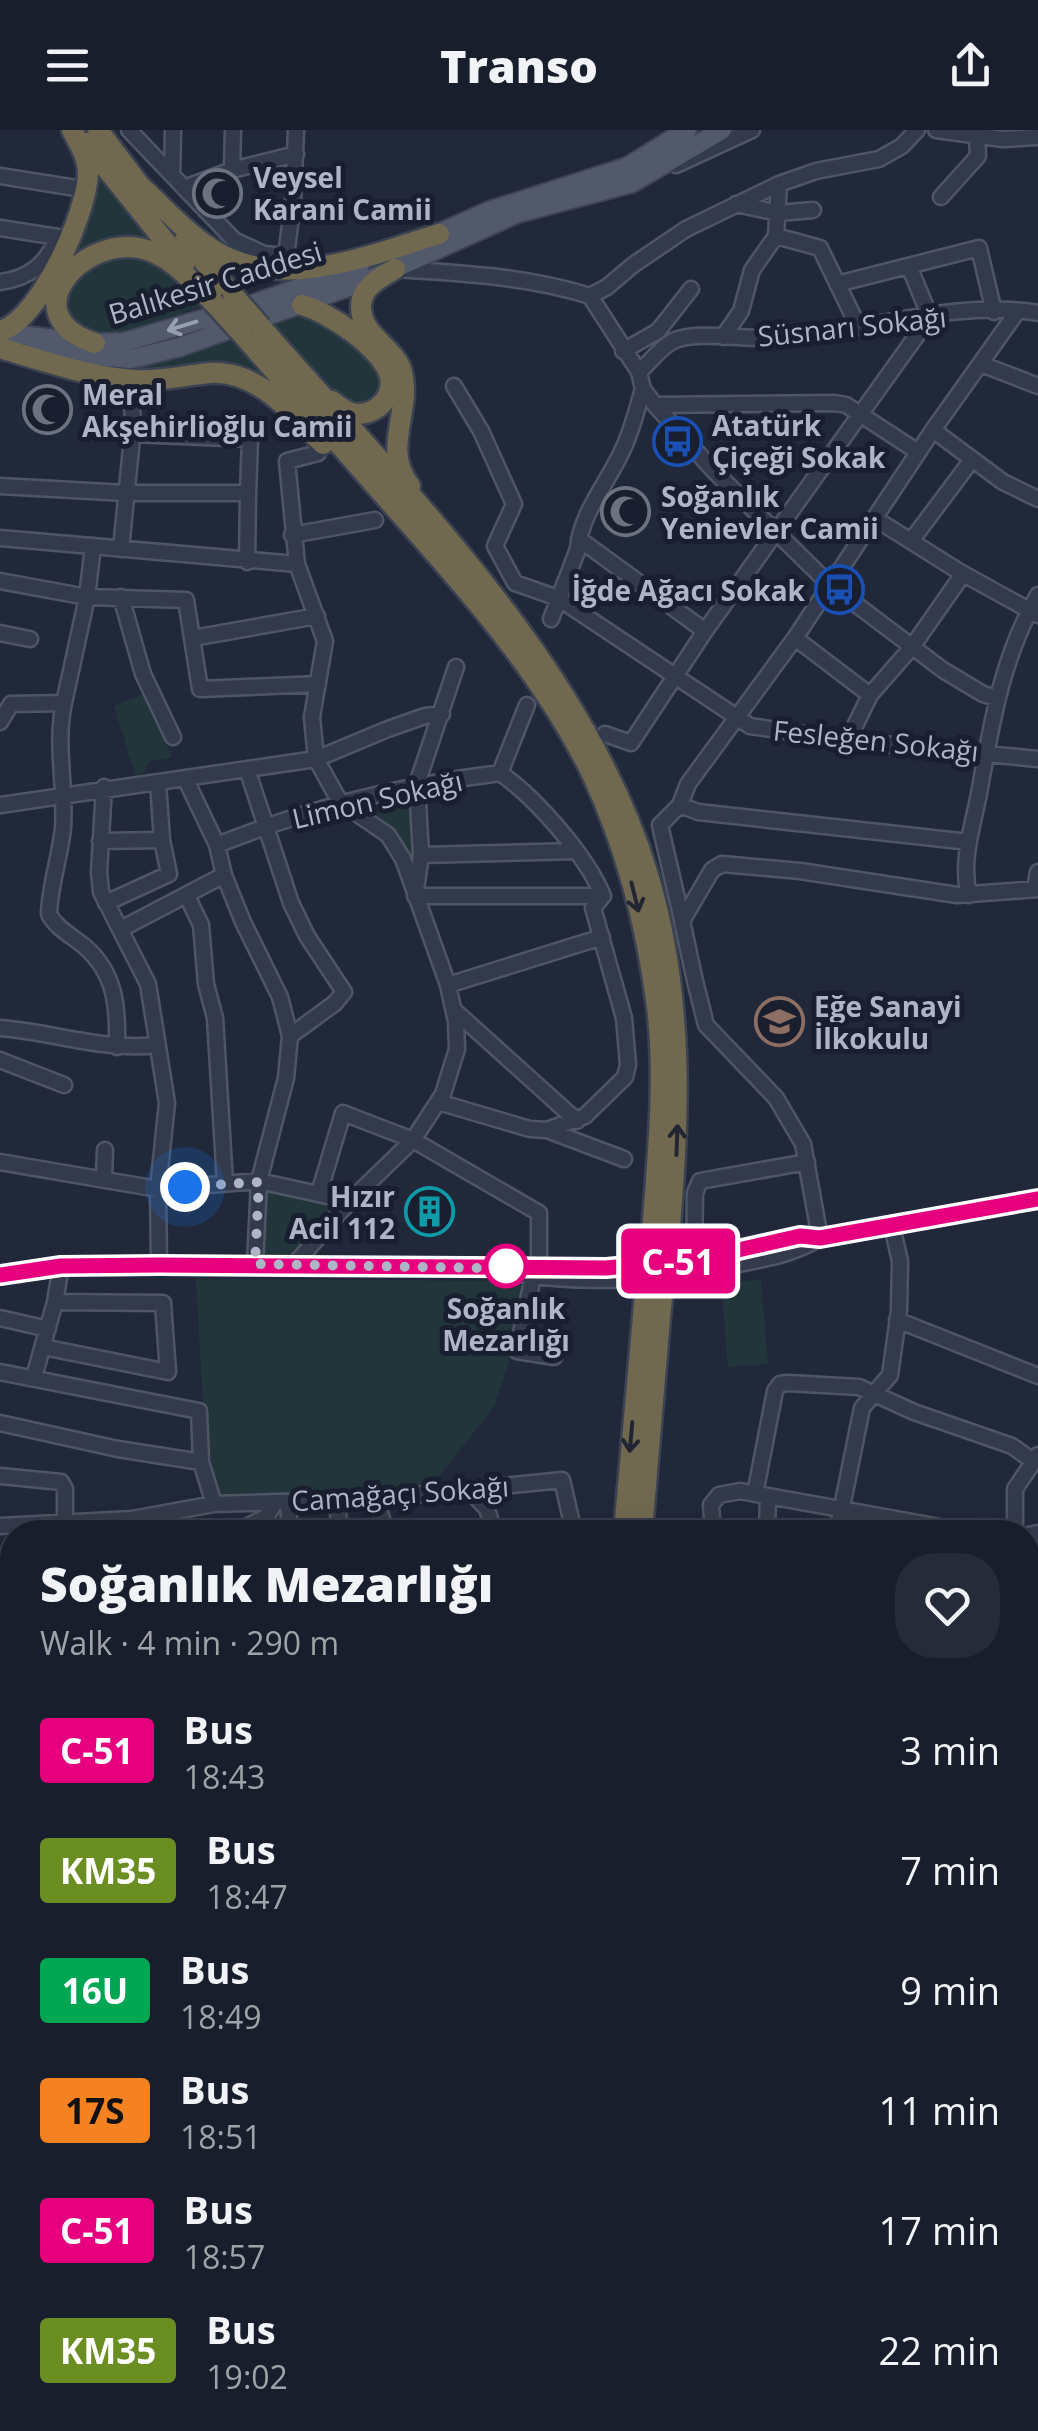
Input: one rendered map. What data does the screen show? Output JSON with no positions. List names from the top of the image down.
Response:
{
  "streets": {
    "main road": ["Balıkesir Caddesi"],
    "street": [
      "Süsnarı Sokağı",
      "Fesleğen Sokağı",
      "Limon Sokağı",
      "Camağaçı Sokağı"
    ]
  },
  "places": {
    "mosque": ["Veysel Karani Camii", "Meral Akşehirlioğlu Camii", "Soğanlık Yenievler Camii"],
    "bus stop": ["Atatürk Çiçeği Sokak", "İğde Ağacı Sokak"],
    "school or university": ["Eğe Sanayi İlkokulu"],
    "building": ["Hızır Acil 112"],
    "other": ["Soğanlık Mezarlığı"]
  },
  "lines": ["bus line C-51"],
  "page": {
    "header": "Transo",
    "on_map": "C-51",
    "heading": ["Soğanlık Mezarlığı", "Walk · 4 min · 290 m"],
    "list": [
      {
        "mark": "C-51",
        "name": "Bus",
        "note": "18:43",
        "value": "3 min"
      },
      {
        "mark": "KM35",
        "name": "Bus",
        "note": "18:47",
        "value": "7 min"
      },
      {
        "mark": "16U",
        "name": "Bus",
        "note": "18:49",
        "value": "9 min"
      },
      {
        "mark": "17S",
        "name": "Bus",
        "note": "18:51",
        "value": "11 min"
      },
      {
        "mark": "C-51",
        "name": "Bus",
        "note": "18:57",
        "value": "17 min"
      },
      {
        "mark": "KM35",
        "name": "Bus",
        "note": "19:02",
        "value": "22 min"
      }
    ]
  }
}
